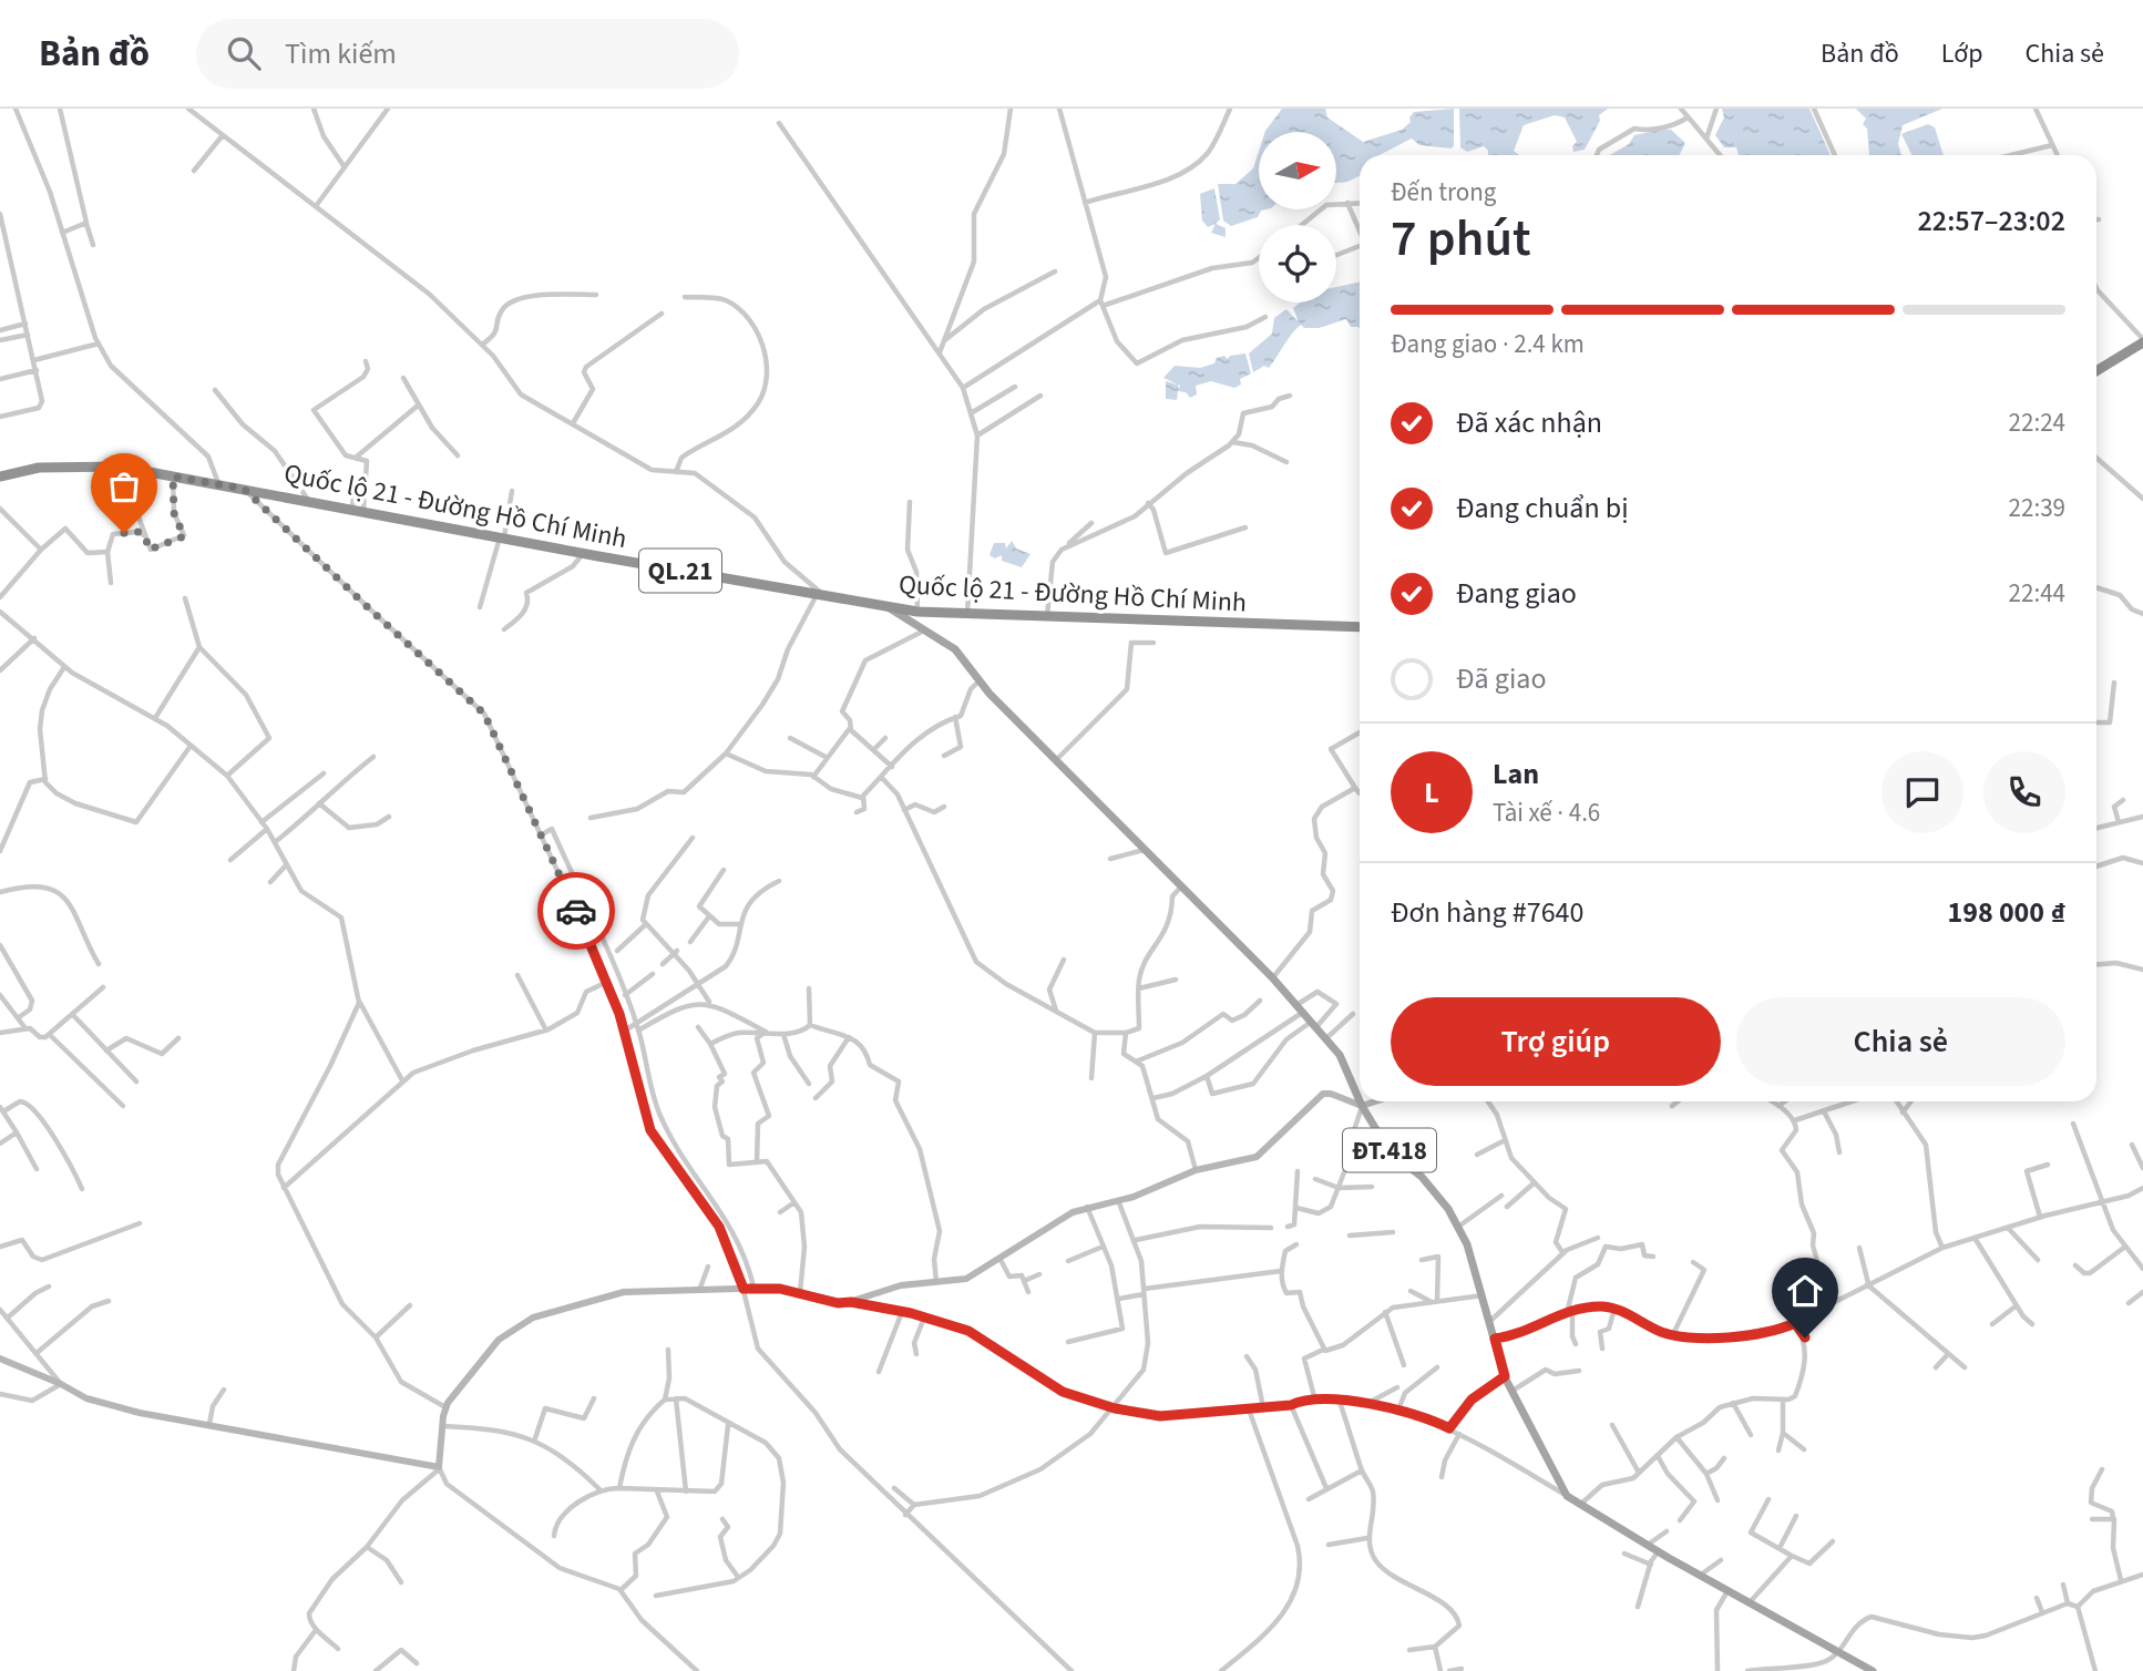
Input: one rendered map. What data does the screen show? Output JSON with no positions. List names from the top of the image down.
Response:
{
  "streets": {
    "highway": ["Quốc lộ 21 - Đường Hồ Chí Minh", "QL.21"],
    "main road": ["ĐT.418"]
  },
  "crossings": [
    ["Quốc lộ 21 - Đường Hồ Chí Minh", "ĐT.418"]
  ],
  "north": "right",
  "page": {
    "header": "Bản đồ",
    "search": "Tìm kiếm",
    "nav": ["Bản đồ", "Lớp", "Chia sẻ"],
    "heading": ["7 phút", "Đến trong", "22:57–23:02"],
    "panel": [
      "Lan",
      "Tài xế · 4.6",
      "Đơn hàng #7640",
      "198 000 ₫"
    ],
    "bar": "Đang giao · 2.4 km",
    "list": [
      ["Đã xác nhận", "22:24"],
      ["Đang chuẩn bị", "22:39"],
      ["Đang giao", "22:44"],
      "Đã giao"
    ],
    "round": "L",
    "buttons": ["Trợ giúp", "Chia sẻ"]
  }
}
